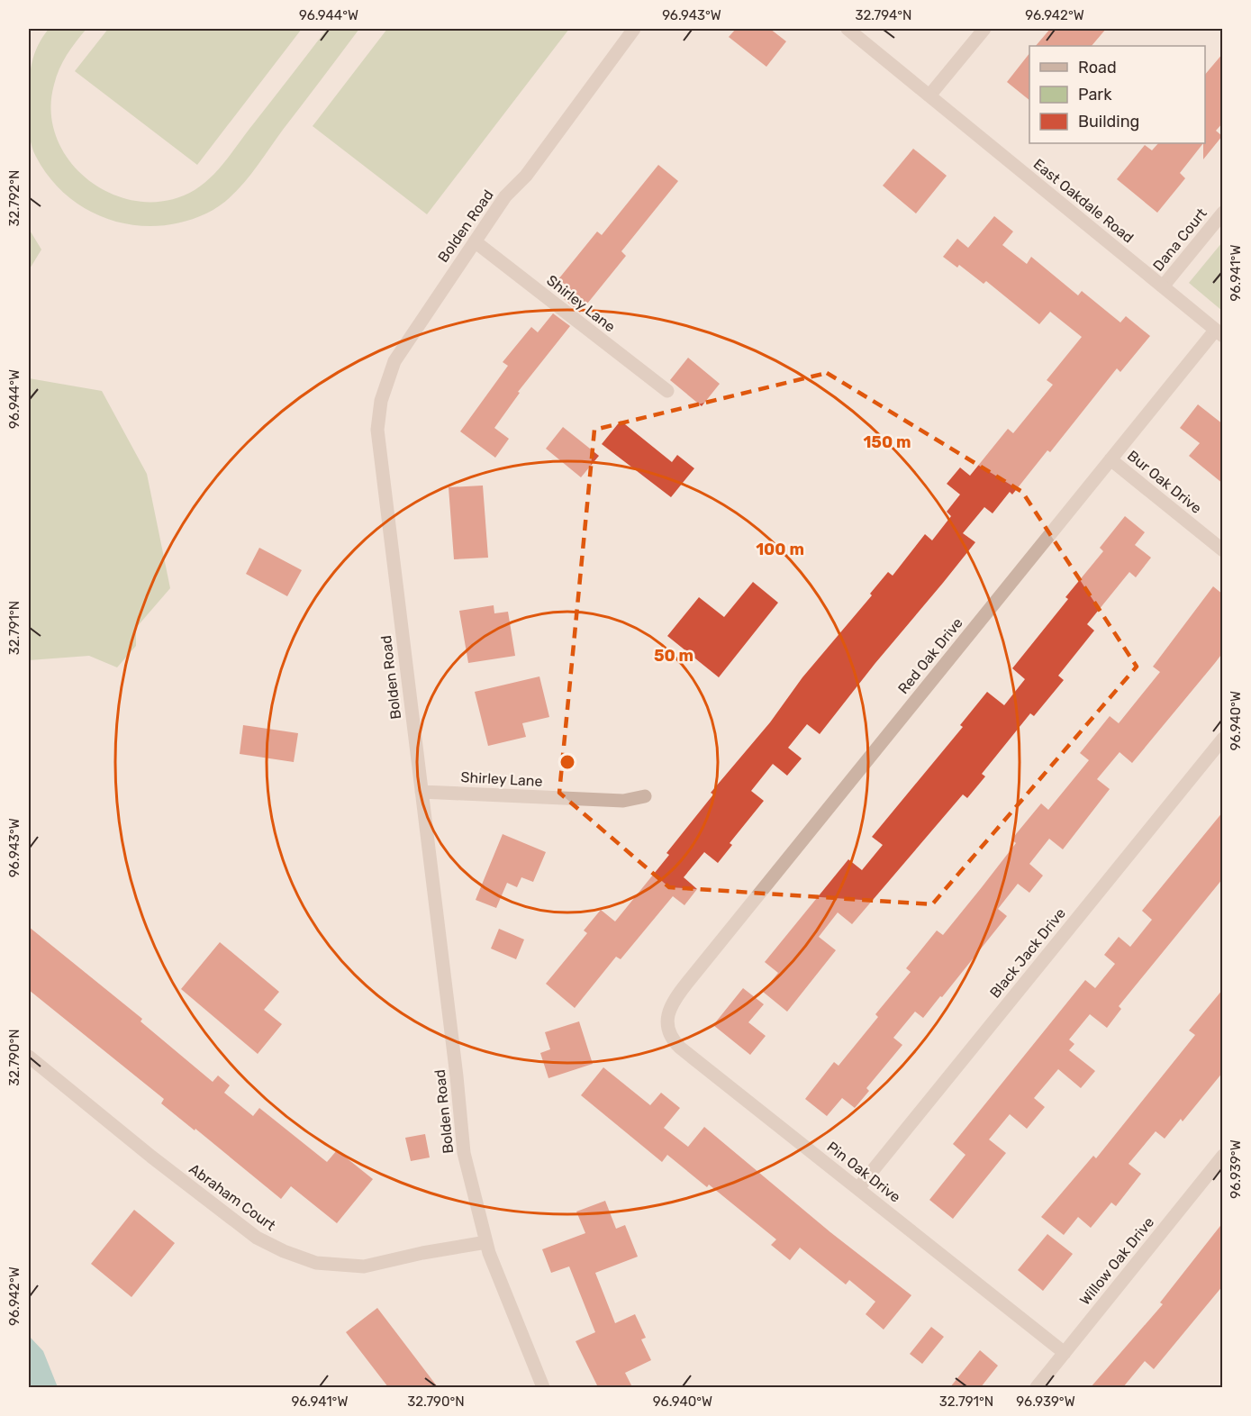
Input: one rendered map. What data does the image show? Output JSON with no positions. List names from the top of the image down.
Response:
{
  "streets": {
    "street": [
      "East Oakdale Road",
      "Bolden Road",
      "Dana Court",
      "Shirley Lane",
      "Bur Oak Drive",
      "Red Oak Drive",
      "Black Jack Drive",
      "Pin Oak Drive",
      "Abraham Court",
      "Willow Oak Drive"
    ]
  },
  "crossings": [
    ["East Oakdale Road", "Dana Court"],
    ["East Oakdale Road", "Red Oak Drive"],
    ["Bolden Road", "Shirley Lane"],
    ["Bolden Road", "Abraham Court"],
    ["Bur Oak Drive", "Red Oak Drive"],
    ["Red Oak Drive", "Pin Oak Drive"],
    ["Black Jack Drive", "Pin Oak Drive"],
    ["Pin Oak Drive", "Willow Oak Drive"]
  ],
  "legend": ["Road", "Park", "Building"],
  "coordinates": [
    "96.944°W",
    "96.943°W",
    "32.794°N",
    "96.942°W",
    "32.792°N",
    "96.941°W",
    "32.791°N",
    "96.940°W",
    "32.790°N",
    "96.939°W"
  ],
  "rings": ["150 m", "100 m", "50 m"]
}
